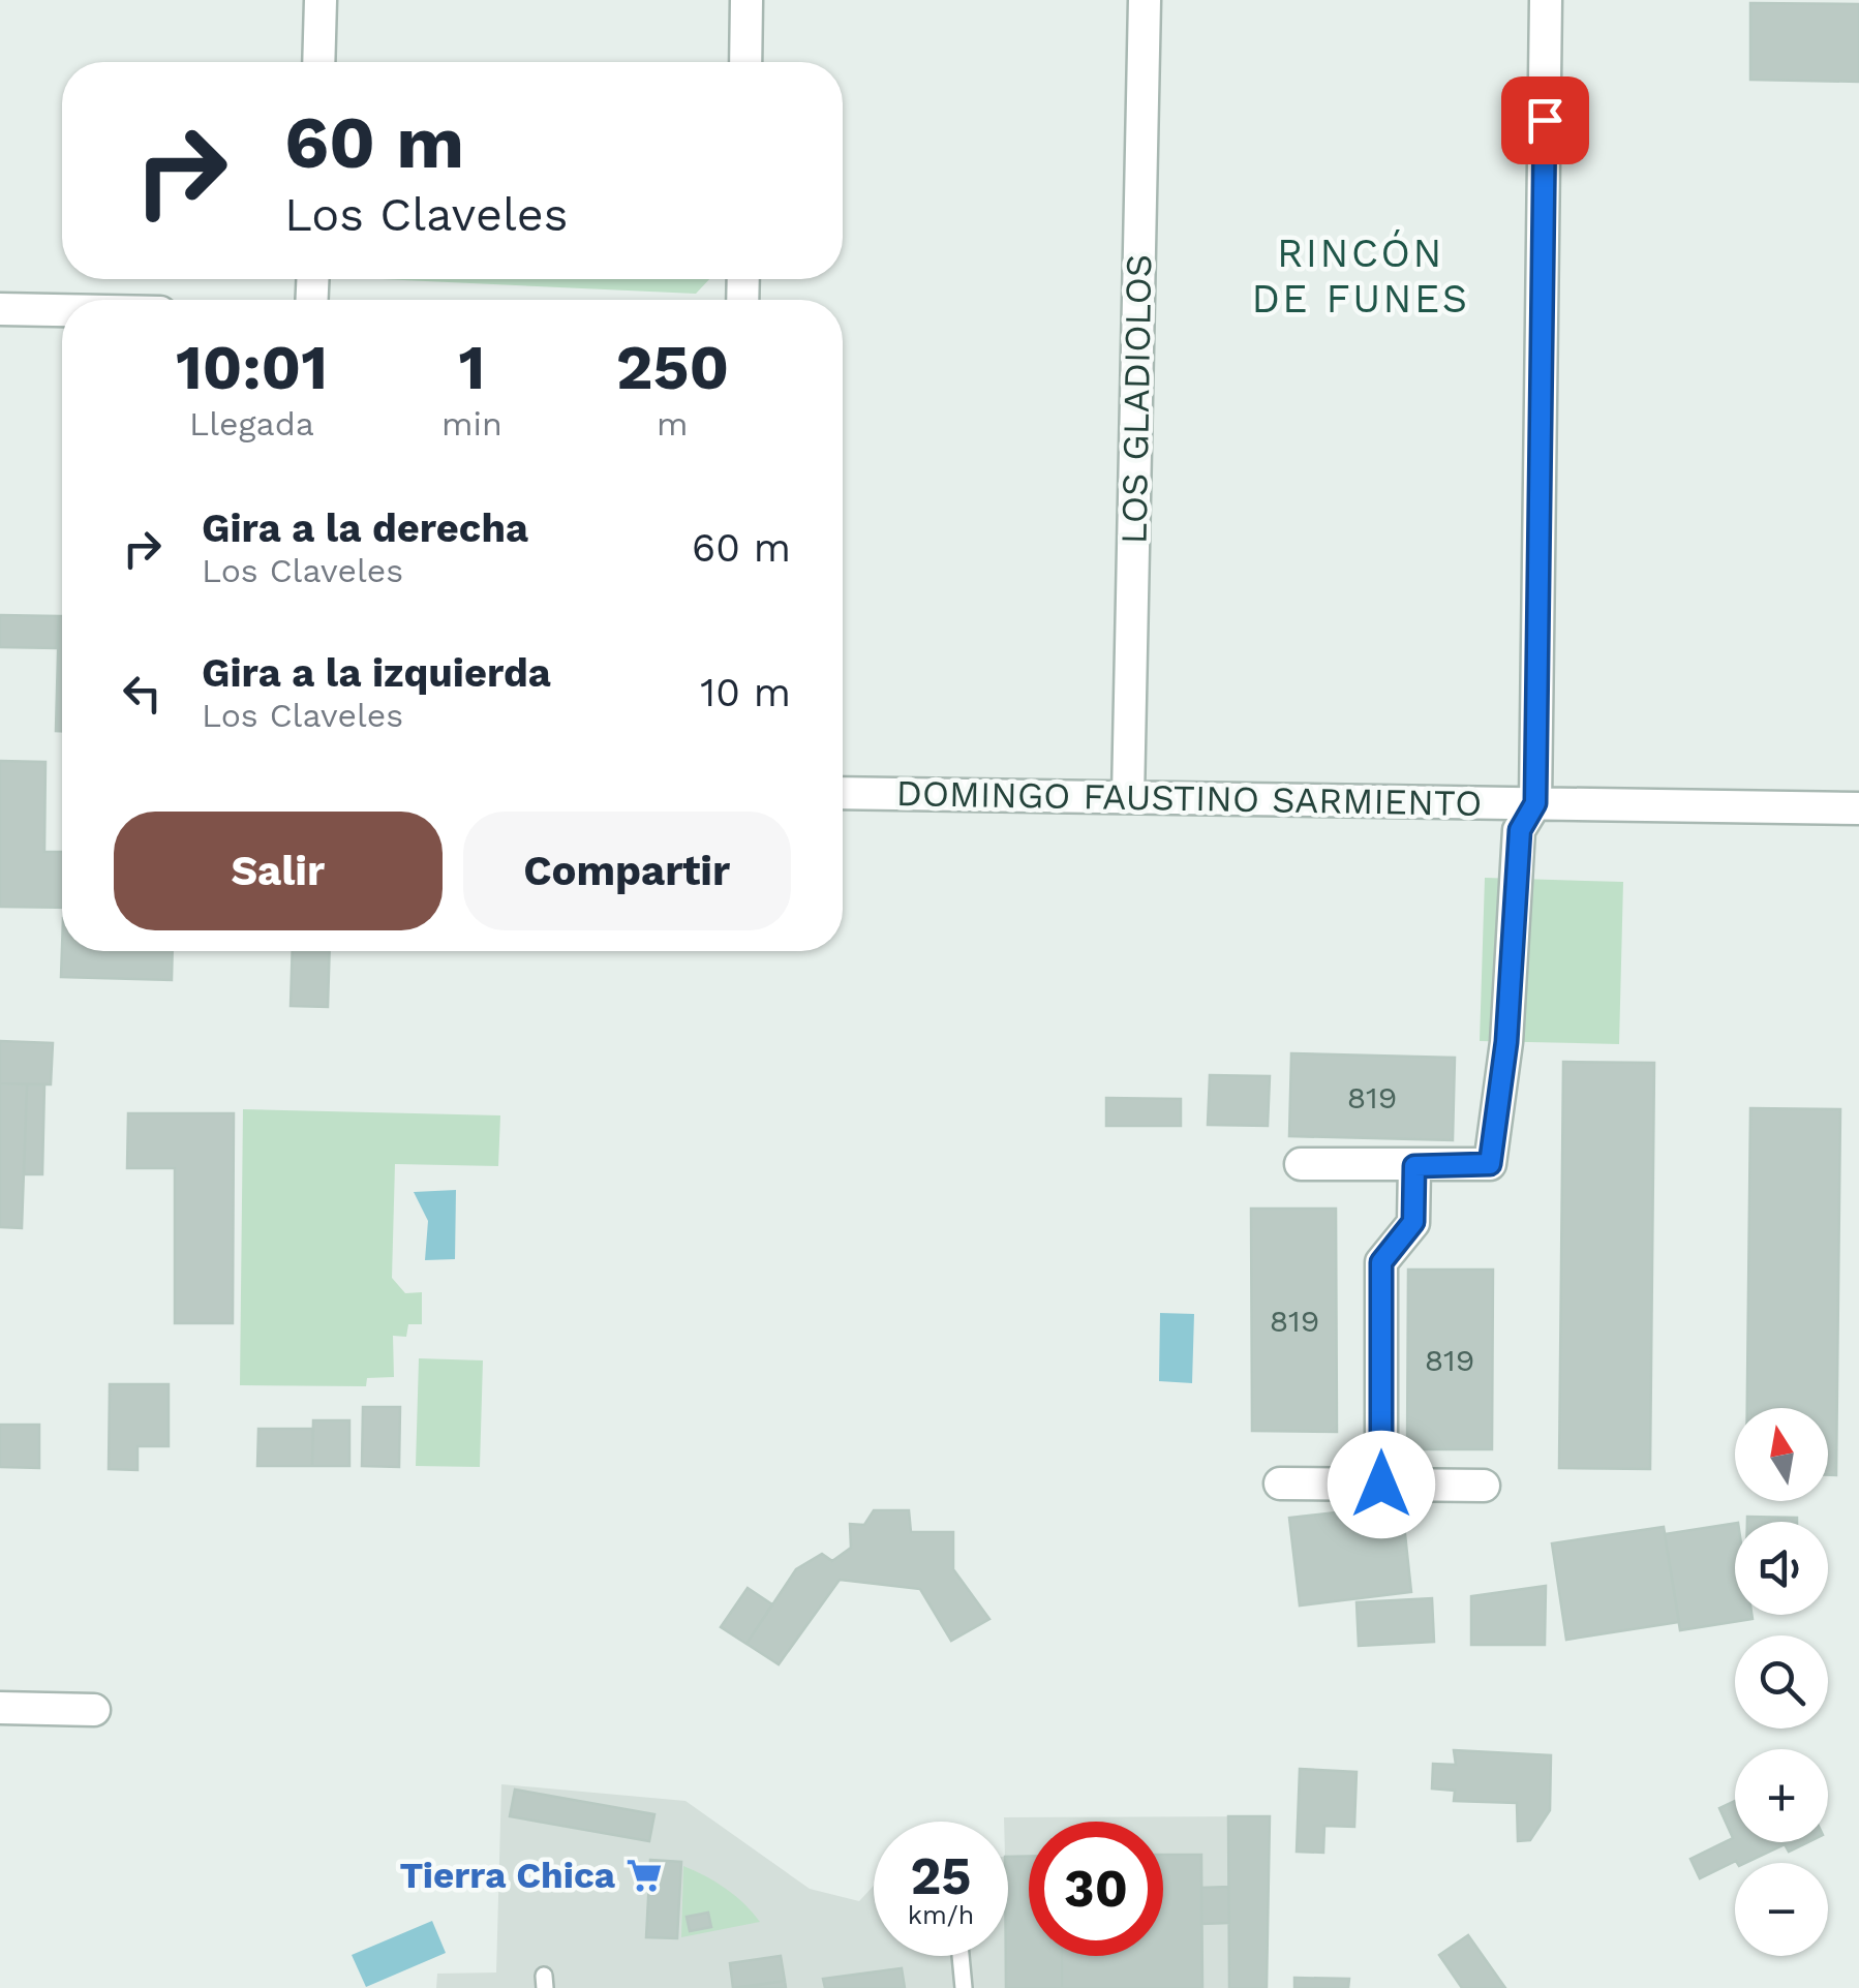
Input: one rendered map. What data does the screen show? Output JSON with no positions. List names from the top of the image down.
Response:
{
  "streets": {
    "street": ["LOS GLADIOLOS", "DOMINGO FAUSTINO SARMIENTO"]
  },
  "crossings": [
    ["LOS GLADIOLOS", "DOMINGO FAUSTINO SARMIENTO"]
  ],
  "districts": ["RINCÓN DE FUNES"],
  "places": {
    "supermarket": ["Tierra Chica"]
  },
  "house_numbers": ["819", "819", "819"],
  "north": "top",
  "page": {
    "turn": ["60 m", "Los Claveles"],
    "eta": [
      "10:01",
      "Llegada",
      "1",
      "min",
      "250",
      "m"
    ],
    "list": [
      {
        "name": "Gira a la derecha",
        "note": "Los Claveles",
        "value": "60 m"
      },
      {
        "name": "Gira a la izquierda",
        "note": "Los Claveles",
        "value": "10 m"
      }
    ],
    "buttons": ["Salir", "Compartir"],
    "map_buttons": ["+", "−"],
    "speed": "25 km/h",
    "limit": "30"
  }
}
